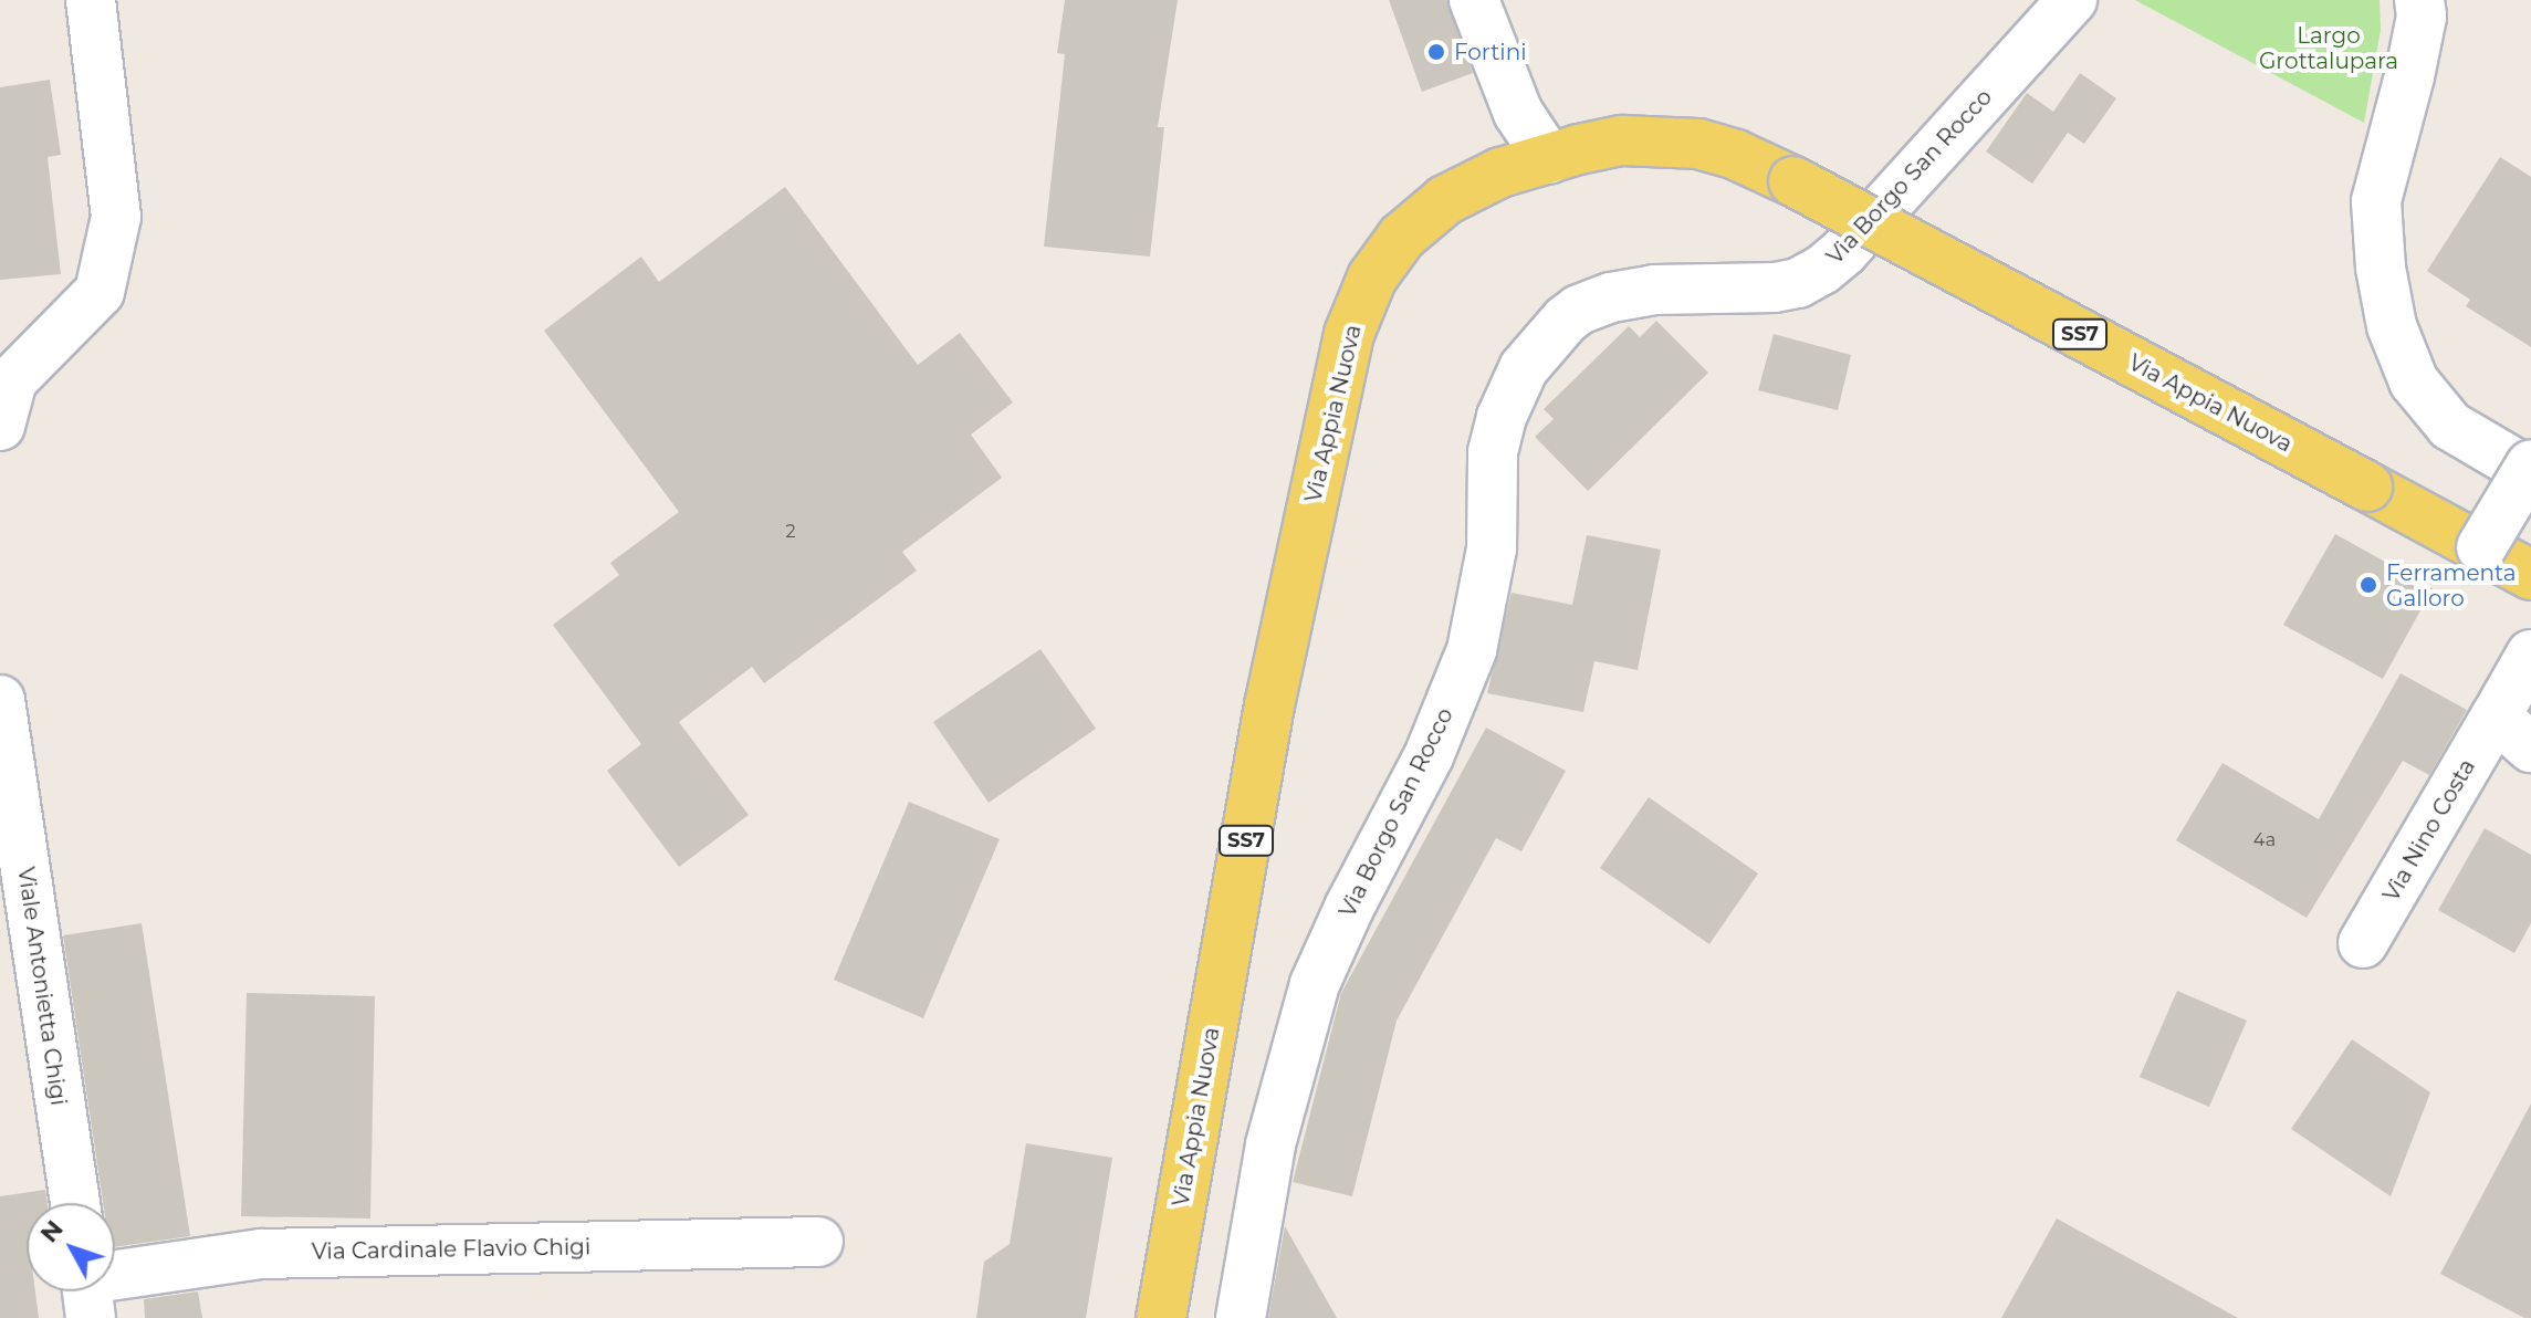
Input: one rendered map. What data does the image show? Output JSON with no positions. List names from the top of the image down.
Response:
{
  "streets": {
    "main road": ["SS7", "Via Appia Nuova"],
    "street": [
      "Via Borgo San Rocco",
      "Via Nino Costa",
      "Viale Antonietta Chigi",
      "Via Cardinale Flavio Chigi"
    ]
  },
  "parks": ["Largo Grottalupara"],
  "places": ["Fortini", "Ferramenta Galloro"],
  "house_numbers": ["2", "4a"],
  "north": "top left"
}
